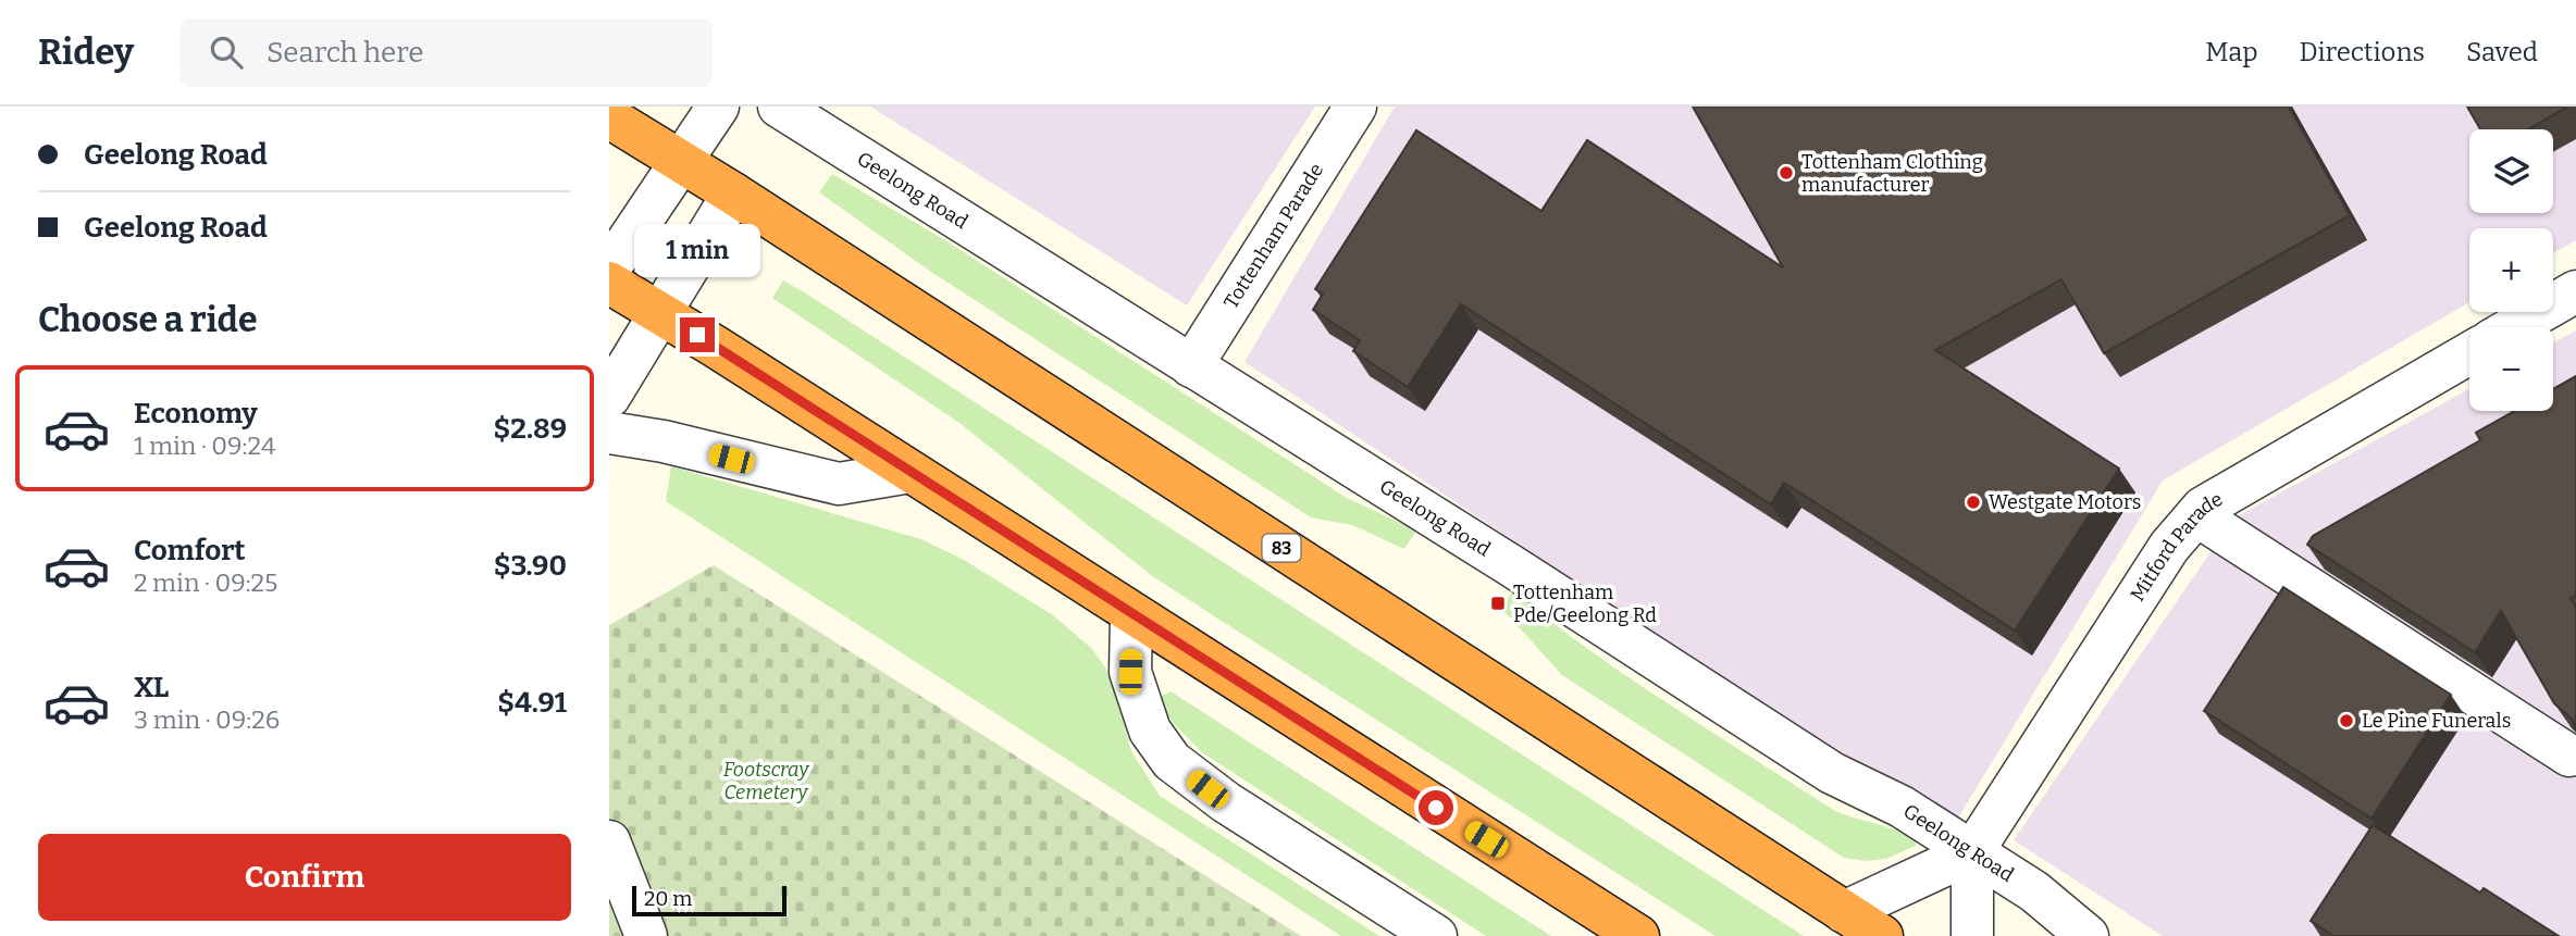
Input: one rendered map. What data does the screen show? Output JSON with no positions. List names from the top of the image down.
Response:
{
  "streets": {
    "highway": ["83"],
    "street": ["Geelong Road", "Tottenham Parade", "Mitford Parade"]
  },
  "crossings": [
    ["Geelong Road", "Tottenham Parade"],
    ["Geelong Road", "Mitford Parade"]
  ],
  "parks": ["Footscray Cemetery"],
  "places": {
    "other": ["Tottenham Clothing manufacturer", "Westgate Motors", "Le Pine Funerals"],
    "transit": ["Tottenham Pde/Geelong Rd"]
  },
  "scale_bar": "20 m",
  "page": {
    "header": "Ridey",
    "search": "Search here",
    "nav": ["Map", "Directions", "Saved"],
    "banner": ["Geelong Road", "Geelong Road"],
    "map_buttons": ["+", "−"],
    "bubble": "1 min",
    "heading": "Choose a ride",
    "list": [
      {
        "name": "Economy",
        "note": "1 min · 09:24",
        "value": "$2.89"
      },
      {
        "name": "Comfort",
        "note": "2 min · 09:25",
        "value": "$3.90"
      },
      {
        "name": "XL",
        "note": "3 min · 09:26",
        "value": "$4.91"
      }
    ],
    "buttons": "Confirm",
    "scale": "20 m"
  }
}
